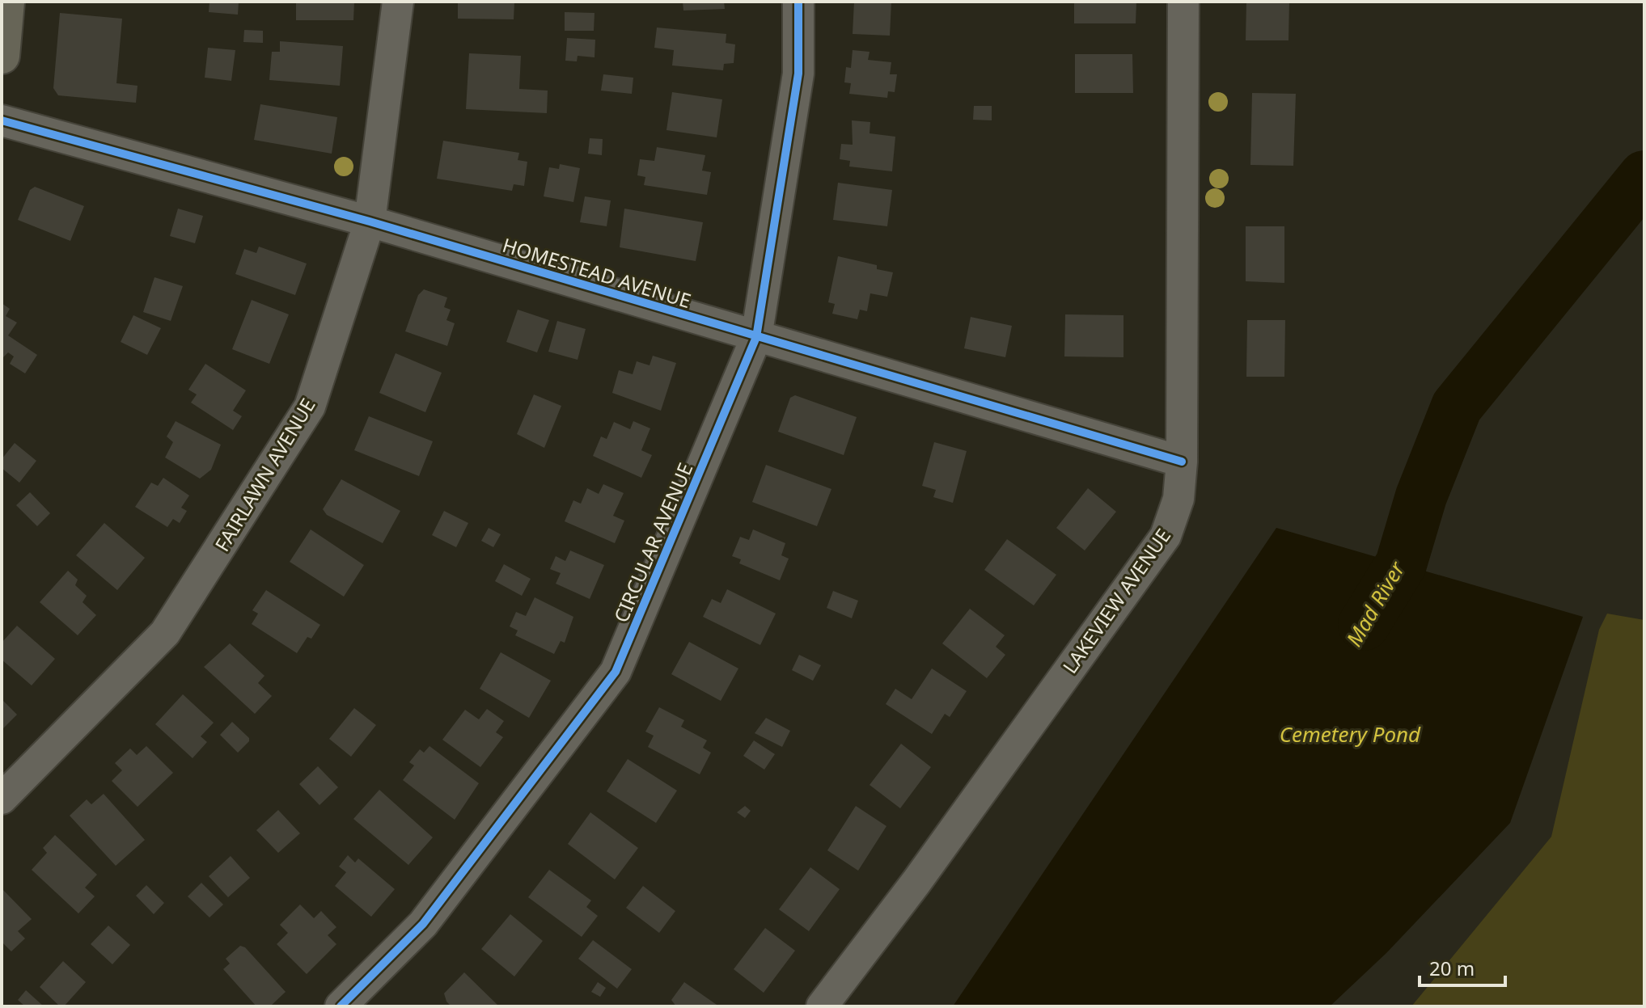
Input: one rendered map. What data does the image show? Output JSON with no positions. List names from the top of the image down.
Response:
{
  "streets": {
    "street": [
      "HOMESTEAD AVENUE",
      "FAIRLAWN AVENUE",
      "CIRCULAR AVENUE",
      "LAKEVIEW AVENUE"
    ]
  },
  "crossings": [
    ["HOMESTEAD AVENUE", "FAIRLAWN AVENUE"],
    ["HOMESTEAD AVENUE", "CIRCULAR AVENUE"],
    ["HOMESTEAD AVENUE", "LAKEVIEW AVENUE"]
  ],
  "water": ["Mad River", "Cemetery Pond"],
  "scale_bar": "20 m"
}
